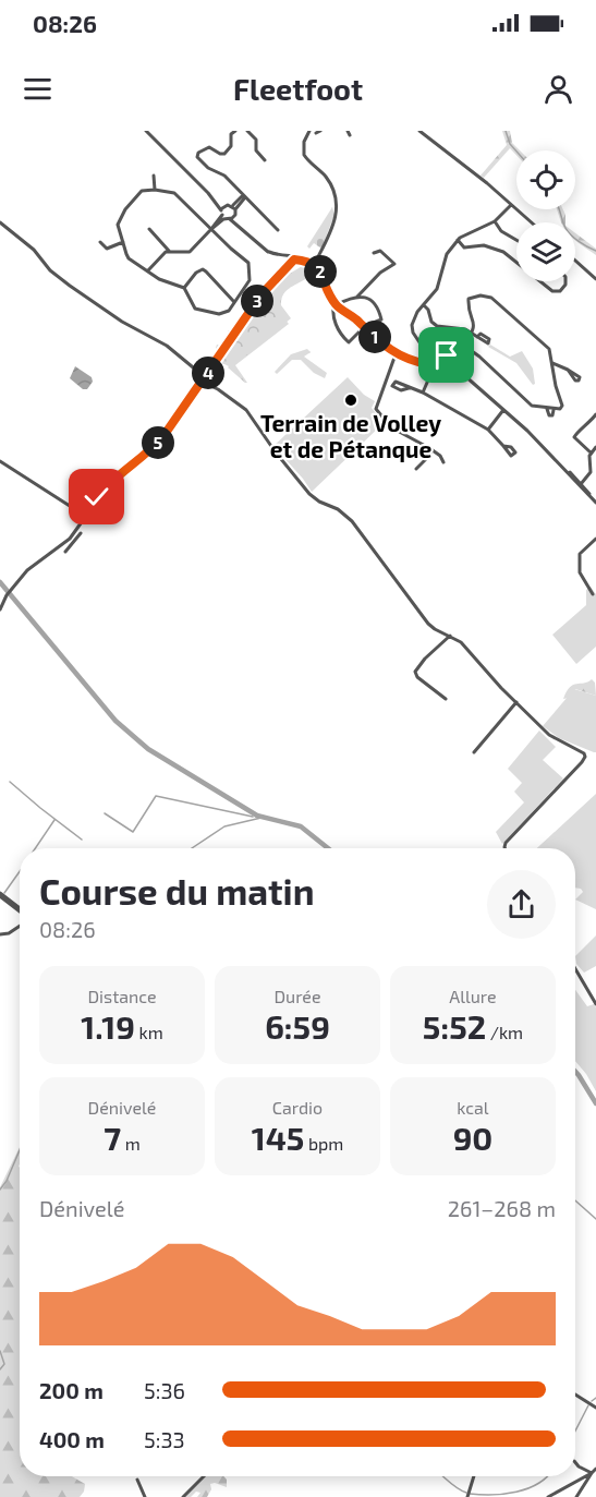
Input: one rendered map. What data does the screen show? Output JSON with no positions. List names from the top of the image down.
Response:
{
  "places": ["Terrain de Volley et de Pétanque"],
  "page": {
    "status": "08:26",
    "header": "Fleetfoot",
    "pins": [
      "2",
      "3",
      "1",
      "4",
      "5"
    ],
    "heading": ["Course du matin", "08:26"],
    "stats": [
      ["Distance", "1.19 km"],
      ["Durée", "6:59"],
      ["Allure", "5:52 /km"],
      ["Dénivelé", "7 m"],
      ["Cardio", "145 bpm"],
      ["kcal", "90"]
    ],
    "chart": ["Dénivelé", "261–268 m"],
    "list": [
      {
        "name": "200 m",
        "note": "5:36"
      },
      {
        "name": "400 m",
        "note": "5:33"
      }
    ]
  }
}
